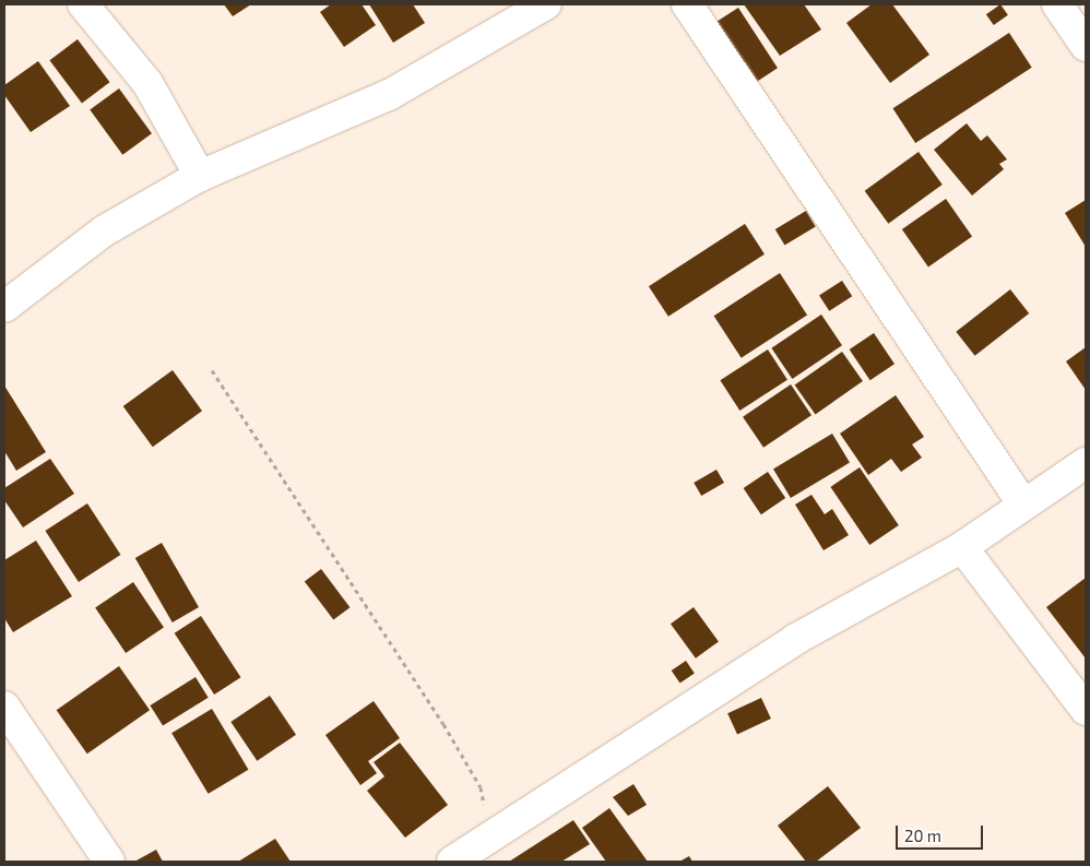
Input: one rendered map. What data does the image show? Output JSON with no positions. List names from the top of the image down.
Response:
{
  "scale_bar": "20 m"
}
